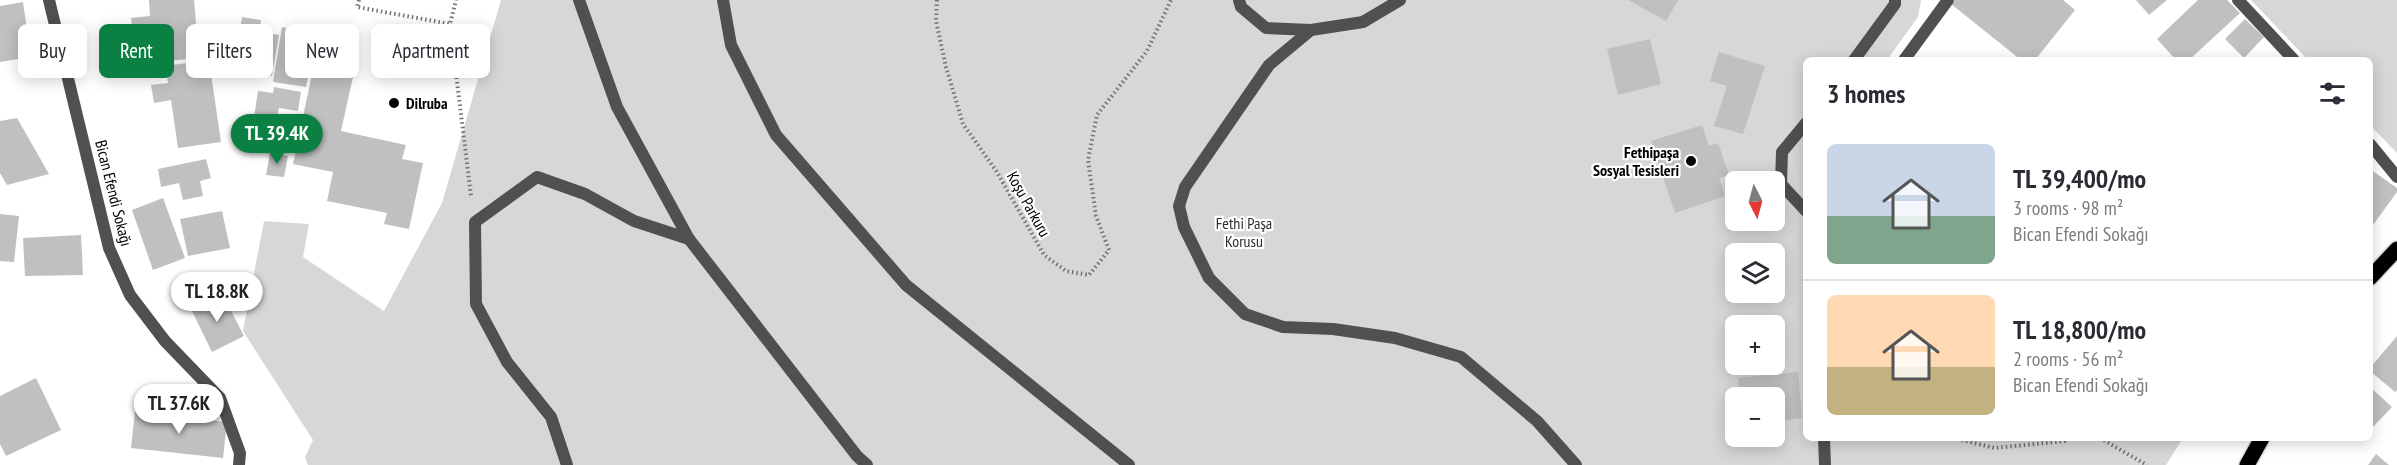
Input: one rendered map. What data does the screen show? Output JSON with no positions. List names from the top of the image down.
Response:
{
  "streets": {
    "street": ["Bican Efendi Sokağı"],
    "path": ["Koşu Parkuru"]
  },
  "parks": ["Fethi Paşa Korusu"],
  "places": ["Dilruba", "Fethipaşa Sosyal Tesisleri"],
  "north": "bottom",
  "page": {
    "chip": [
      "Buy",
      "Rent",
      "Filters",
      "New",
      "Apartment"
    ],
    "heading": "3 homes",
    "price": ["TL 39.4K", "TL 18.8K", "TL 37.6K"],
    "list": [
      {
        "name": "TL 39,400/mo",
        "note": "3 rooms · 98 m² · Bican Efendi Sokağı"
      },
      {
        "name": "TL 18,800/mo",
        "note": "2 rooms · 56 m² · Bican Efendi Sokağı"
      }
    ],
    "map_buttons": ["+", "−"]
  }
}
